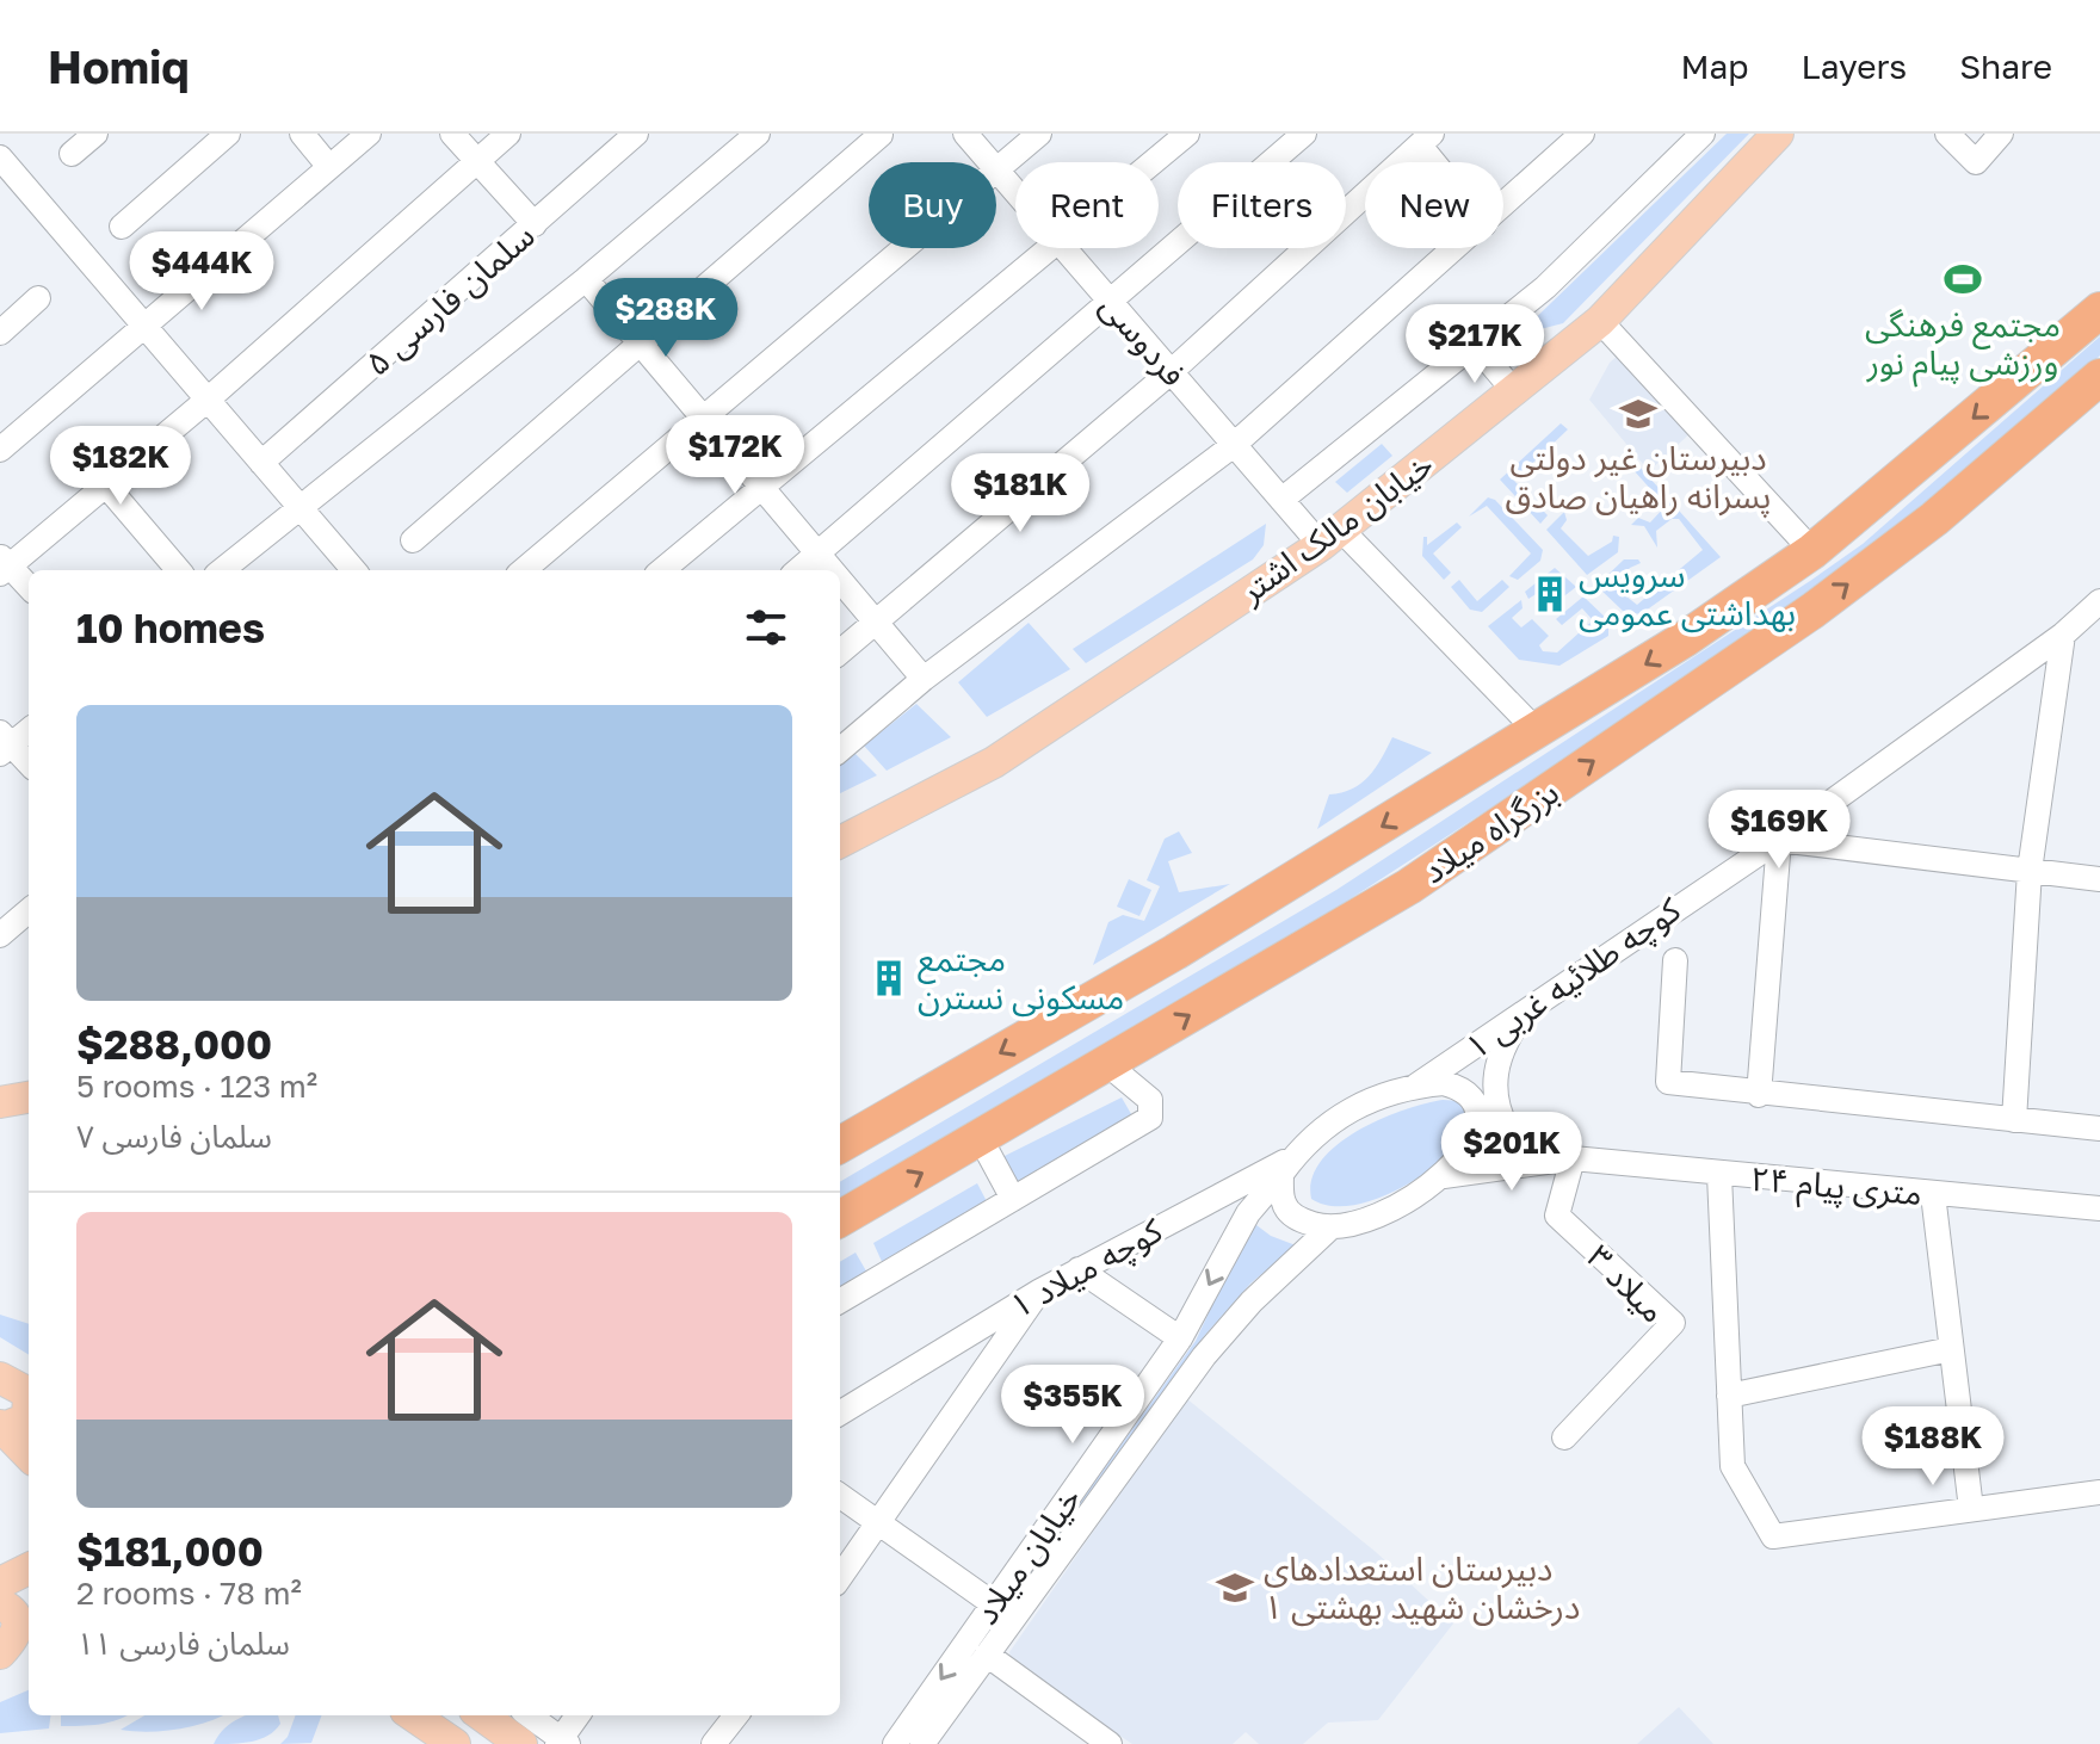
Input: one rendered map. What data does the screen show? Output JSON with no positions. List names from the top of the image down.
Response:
{
  "streets": {
    "highway": ["بزرگراه میلاد"],
    "main road": ["خیابان مالک اشتر"],
    "street": [
      "سلمان فارسی ۵",
      "فردوسی",
      "کوچه طلائیه غربی ۱",
      "۲۴ متری پیام",
      "کوچه میلاد ۱",
      "میلاد ۳",
      "خیابان میلاد"
    ]
  },
  "crossings": [
    ["فردوسی", "خیابان مالک اشتر"],
    ["فردوسی", "بزرگراه میلاد"],
    ["۲۴ متری پیام", "میلاد ۳"],
    ["کوچه میلاد ۱", "خیابان میلاد"]
  ],
  "places": {
    "sports": ["مجتمع فرهنگی ورزشی پیام نور"],
    "school or university": ["دبیرستان غیر دولتی پسرانه راهیان صادق", "دبیرستان استعدادهای درخشان شهید بهشتی ۱"],
    "building": ["سرویس بهداشتی عمومی", "مجتمع مسکونی نسترن"]
  },
  "page": {
    "header": "Homiq",
    "nav": ["Map", "Layers", "Share"],
    "chip": [
      "Buy",
      "Rent",
      "Filters",
      "New"
    ],
    "price": [
      "$444K",
      "$288K",
      "$217K",
      "$172K",
      "$182K",
      "$181K",
      "$169K",
      "$201K",
      "$355K",
      "$188K"
    ],
    "heading": "10 homes",
    "list": [
      {
        "name": "$288,000",
        "note": "5 rooms · 123 m² · سلمان فارسی ۷"
      },
      {
        "name": "$181,000",
        "note": "2 rooms · 78 m² · سلمان فارسی ۱۱"
      }
    ]
  }
}
